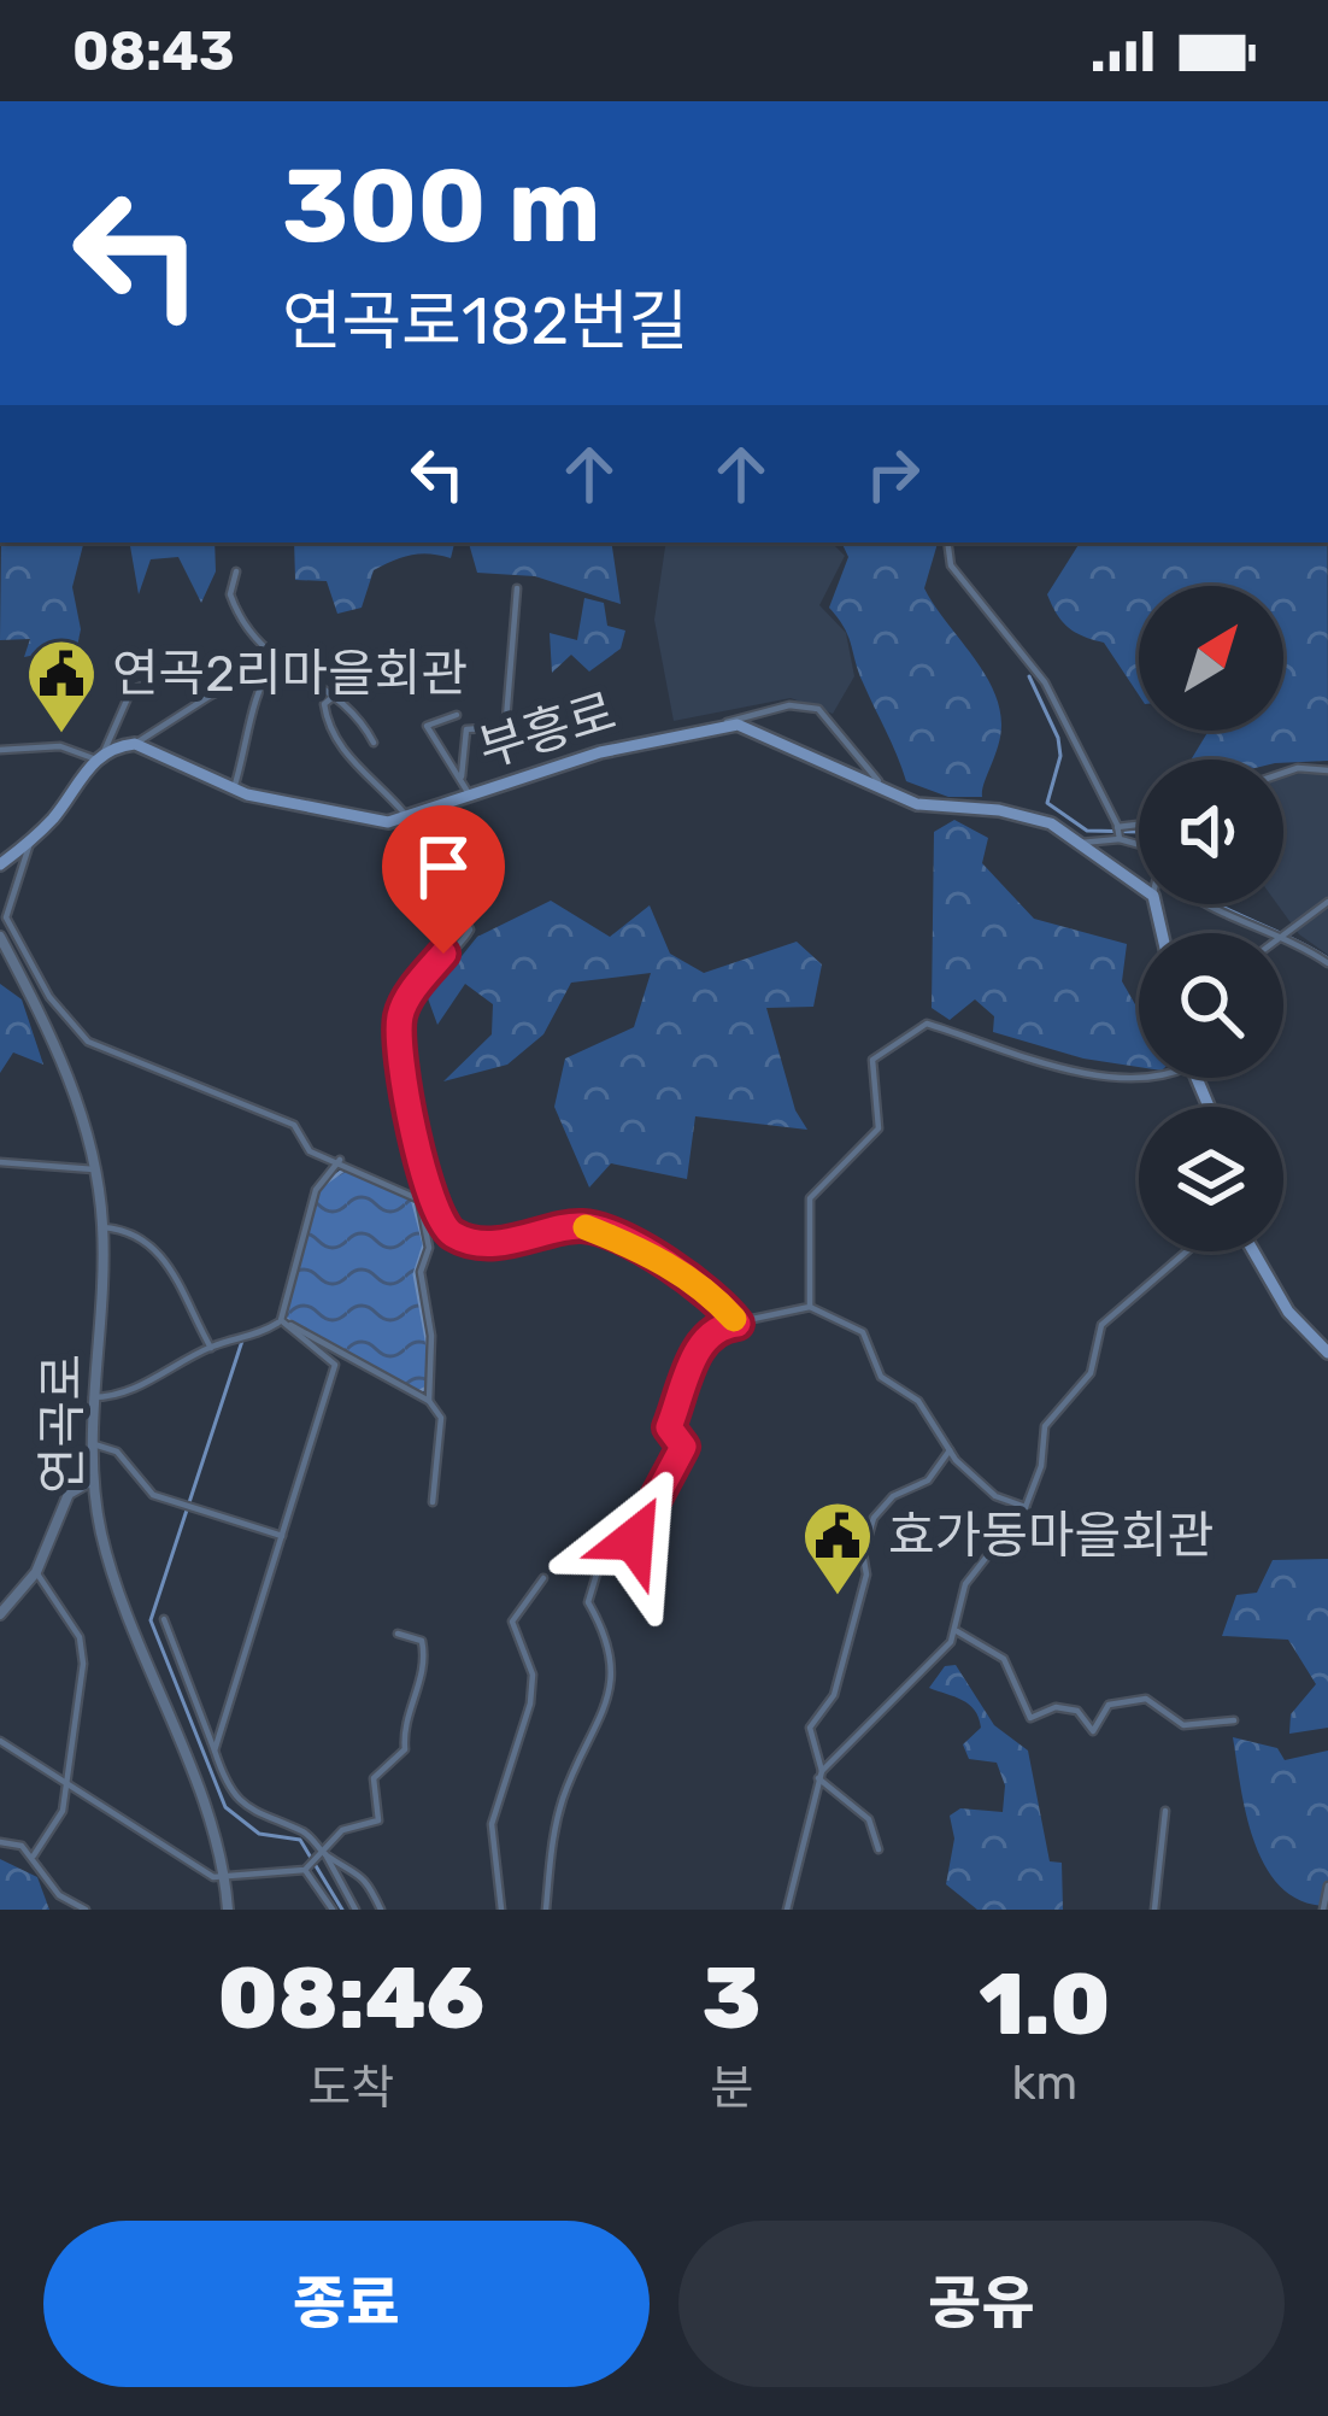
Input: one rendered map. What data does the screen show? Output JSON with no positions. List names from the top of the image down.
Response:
{
  "streets": {
    "main road": ["부흥로"],
    "street": ["연곡로"]
  },
  "places": {
    "public building": ["연곡2리마을회관", "효가동마을회관"]
  },
  "north": "top right",
  "page": {
    "status": "08:43",
    "turn": ["300 m", "연곡로182번길"],
    "eta": [
      "08:46",
      "도착",
      "3",
      "분",
      "1.0",
      "km"
    ],
    "buttons": ["종료", "공유"]
  }
}
